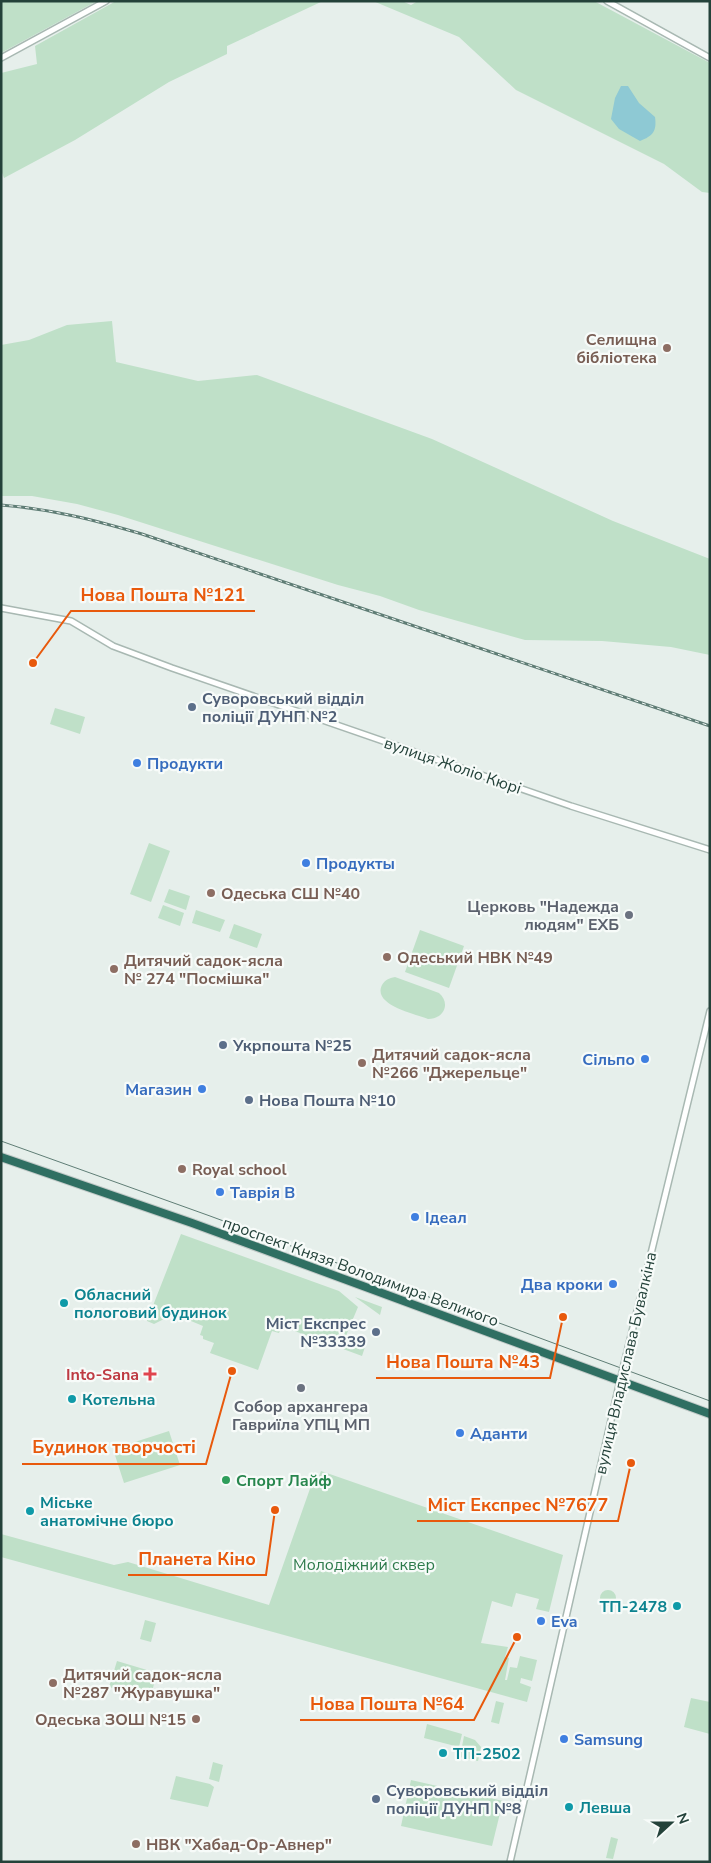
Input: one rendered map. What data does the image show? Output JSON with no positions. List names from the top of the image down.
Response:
{
  "streets": {
    "highway": ["проспект Князя Володимира Великого"],
    "street": ["вулиця Жоліо Кюрі", "вулиця Владислава Бувалкіна"]
  },
  "crossings": [
    ["проспект Князя Володимира Великого", "вулиця Владислава Бувалкіна"]
  ],
  "parks": ["Молодіжний сквер"],
  "places": {
    "other": [
      "Селищна бібліотека",
      "Нова Пошта №121",
      "Суворовський відділ поліції ДУНП №2",
      "Продукти",
      "Продукты",
      "Одеська СШ №40",
      "Церковь \"Надежда людям\" ЕХБ",
      "Одеський НВК №49",
      "Дитячий садок-ясла № 274 \"Посмішка\"",
      "Укрпошта №25",
      "Сільпо",
      "Дитячий садок-ясла №266 \"Джерельце\"",
      "Магазин",
      "Нова Пошта №10",
      "Royal school",
      "Таврія В",
      "Ідеал",
      "Два кроки",
      "Обласний пологовий будинок",
      "Нова Пошта №43",
      "Міст Експрес №33339",
      "Будинок творчості",
      "Собор архангера Гавриїла УПЦ МП",
      "Котельна",
      "Аданти",
      "Міст Експрес №7677",
      "Спорт Лайф",
      "Планета Кіно",
      "Міське анатомічне бюро",
      "ТП-2478",
      "Eva",
      "Нова Пошта №64",
      "Дитячий садок-ясла №287 \"Журавушка\"",
      "Одеська ЗОШ №15",
      "Samsung",
      "ТП-2502",
      "Суворовський відділ поліції ДУНП №8",
      "Левша",
      "НВК \"Хабад-Ор-Авнер\""
    ],
    "health": ["Into-Sana"]
  },
  "north": "right"
}
